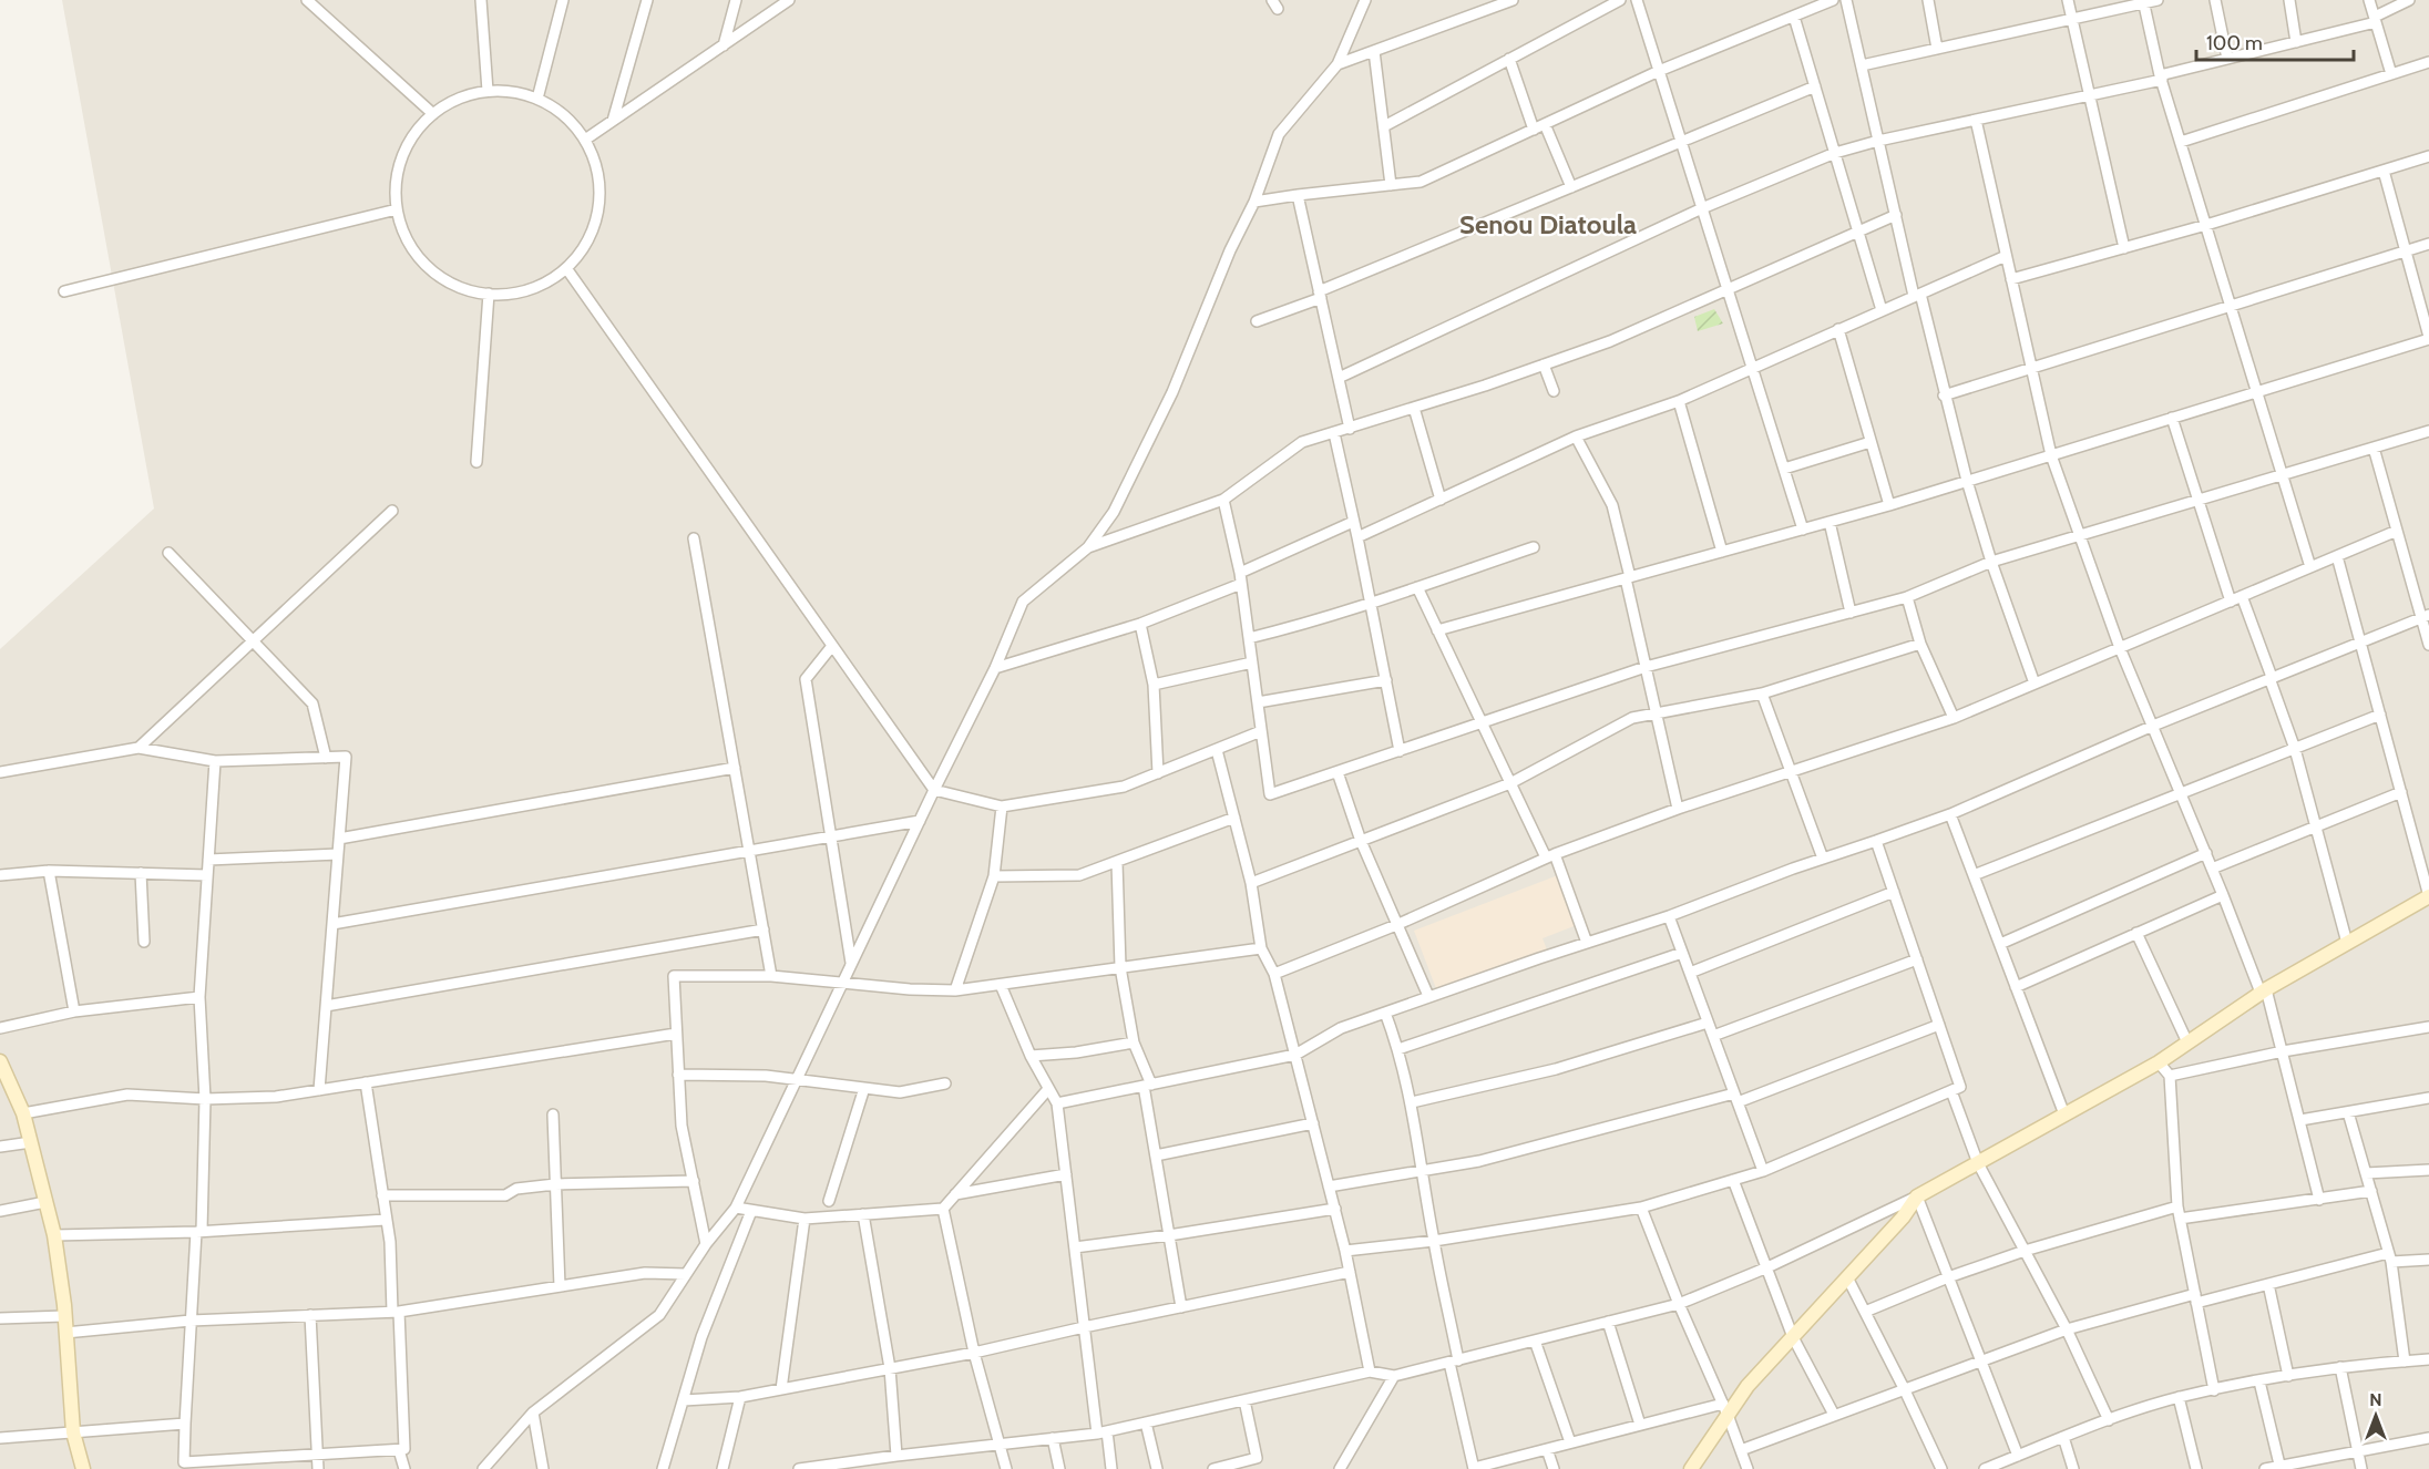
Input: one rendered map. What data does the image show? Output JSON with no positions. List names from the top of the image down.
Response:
{
  "districts": ["Senou Diatoula"],
  "scale_bar": "100 m",
  "north": "top"
}
